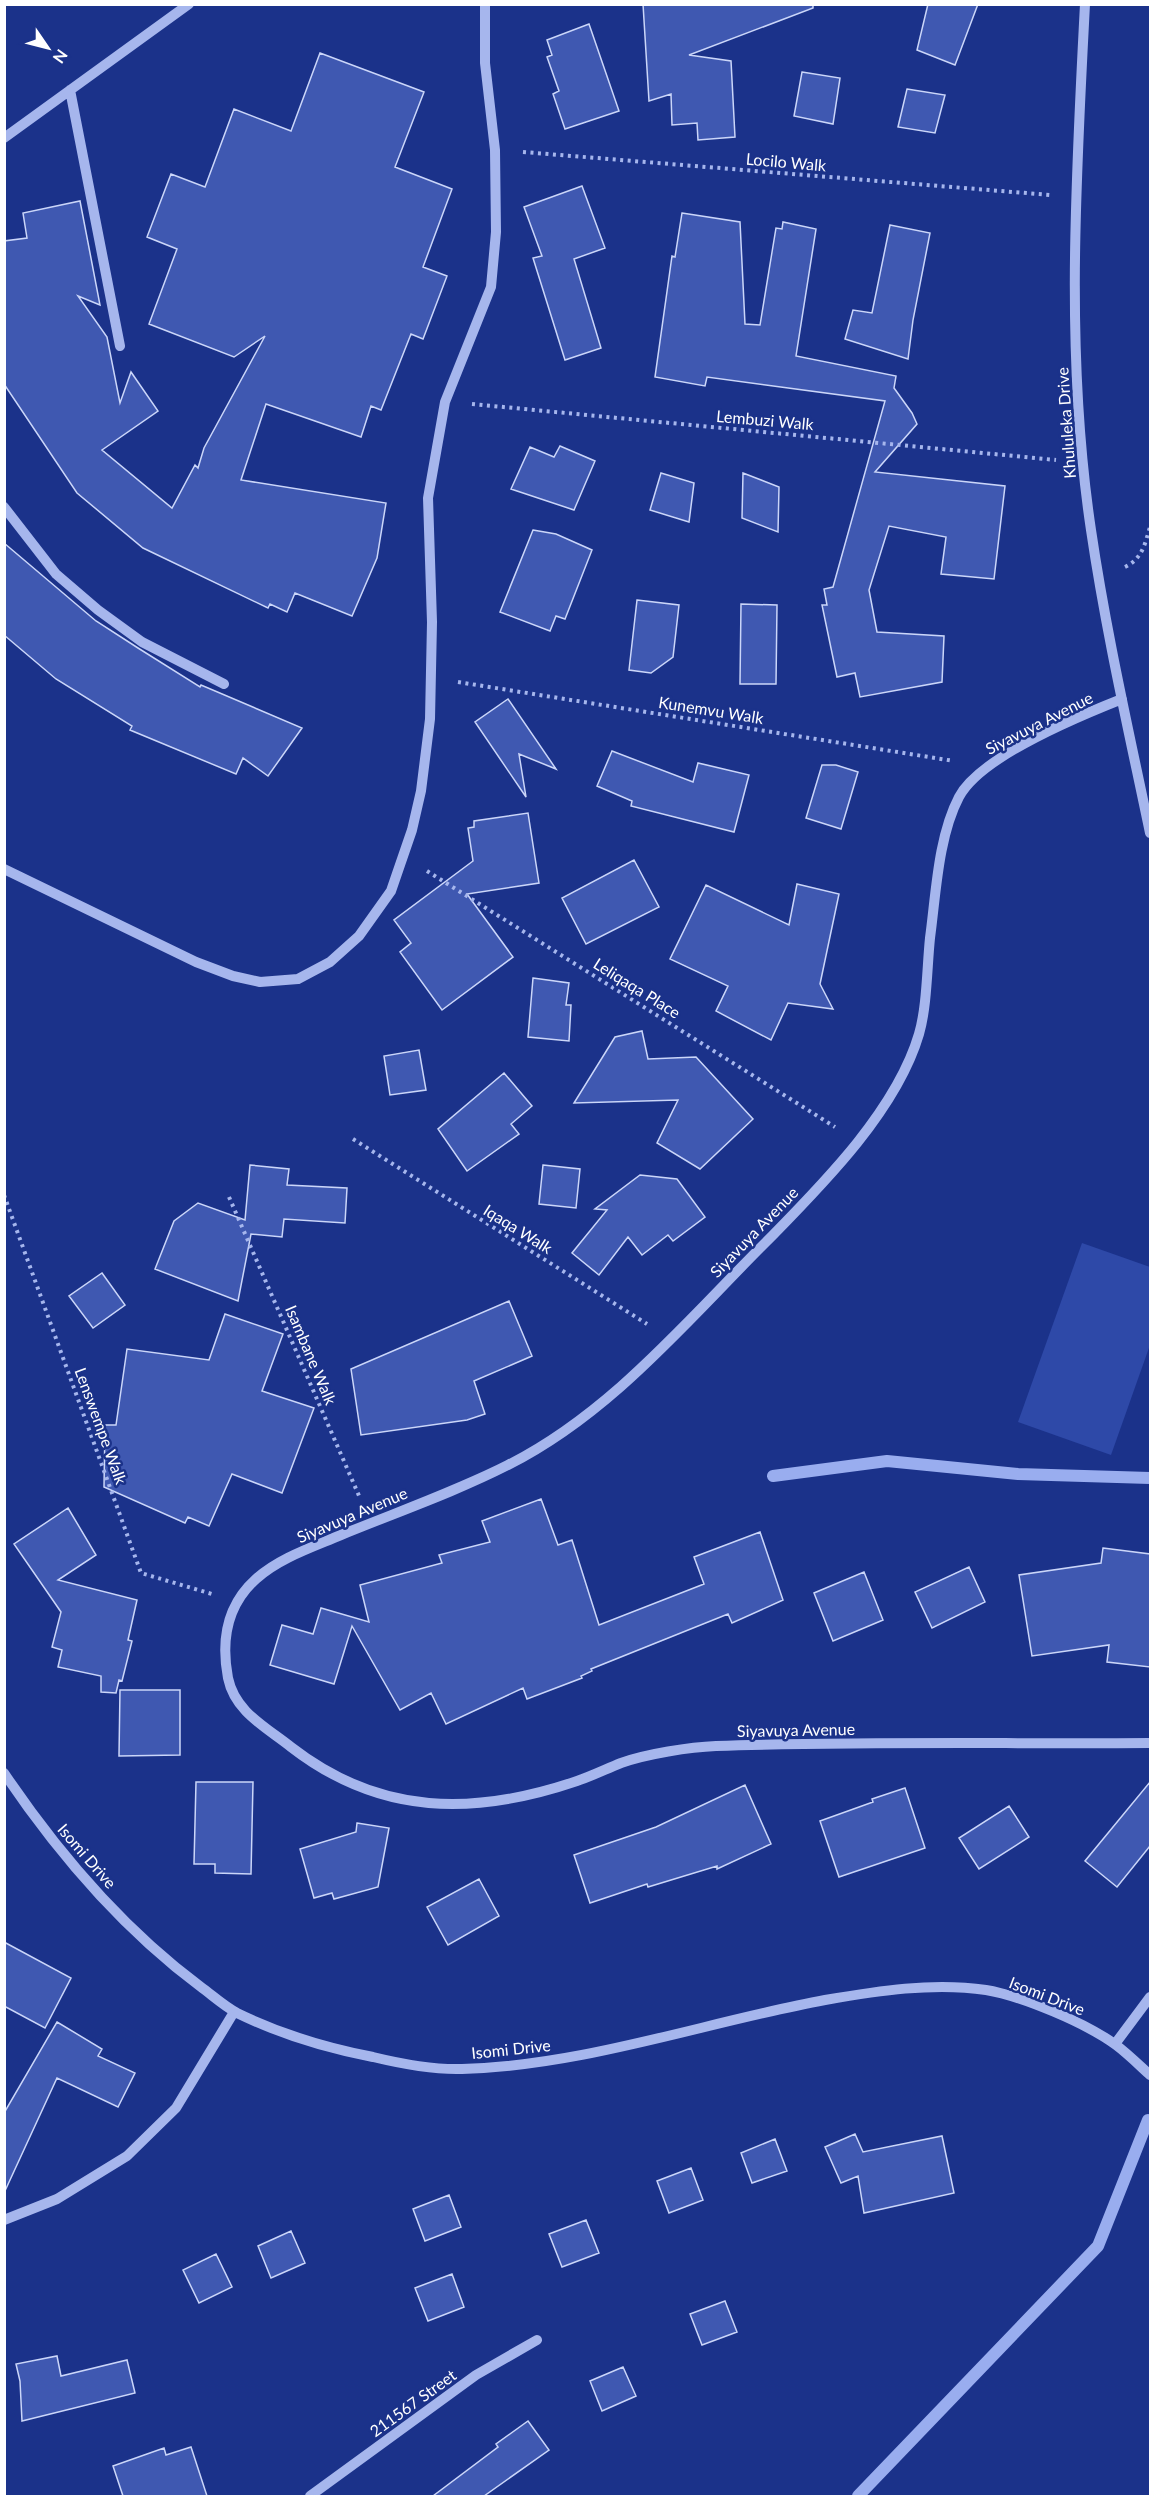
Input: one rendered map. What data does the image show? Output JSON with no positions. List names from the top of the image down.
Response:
{
  "streets": {
    "street": [
      "Khululeka Drive",
      "Siyavuya Avenue",
      "Isomi Drive",
      "211567 Street"
    ],
    "path": [
      "Locilo Walk",
      "Lembuzi Walk",
      "Kunemvu Walk",
      "Leliqaqa Place",
      "Iqaqa Walk",
      "Isambane Walk",
      "Lenswempe Walk"
    ]
  },
  "crossings": [
    ["Locilo Walk", "Khululeka Drive"],
    ["Lembuzi Walk", "Khululeka Drive"],
    ["Khululeka Drive", "Siyavuya Avenue"],
    ["Kunemvu Walk", "Siyavuya Avenue"],
    ["Siyavuya Avenue", "Leliqaqa Place"],
    ["Siyavuya Avenue", "Iqaqa Walk"],
    ["Siyavuya Avenue", "Isambane Walk"],
    ["Siyavuya Avenue", "Lenswempe Walk"]
  ],
  "north": "bottom right"
}
